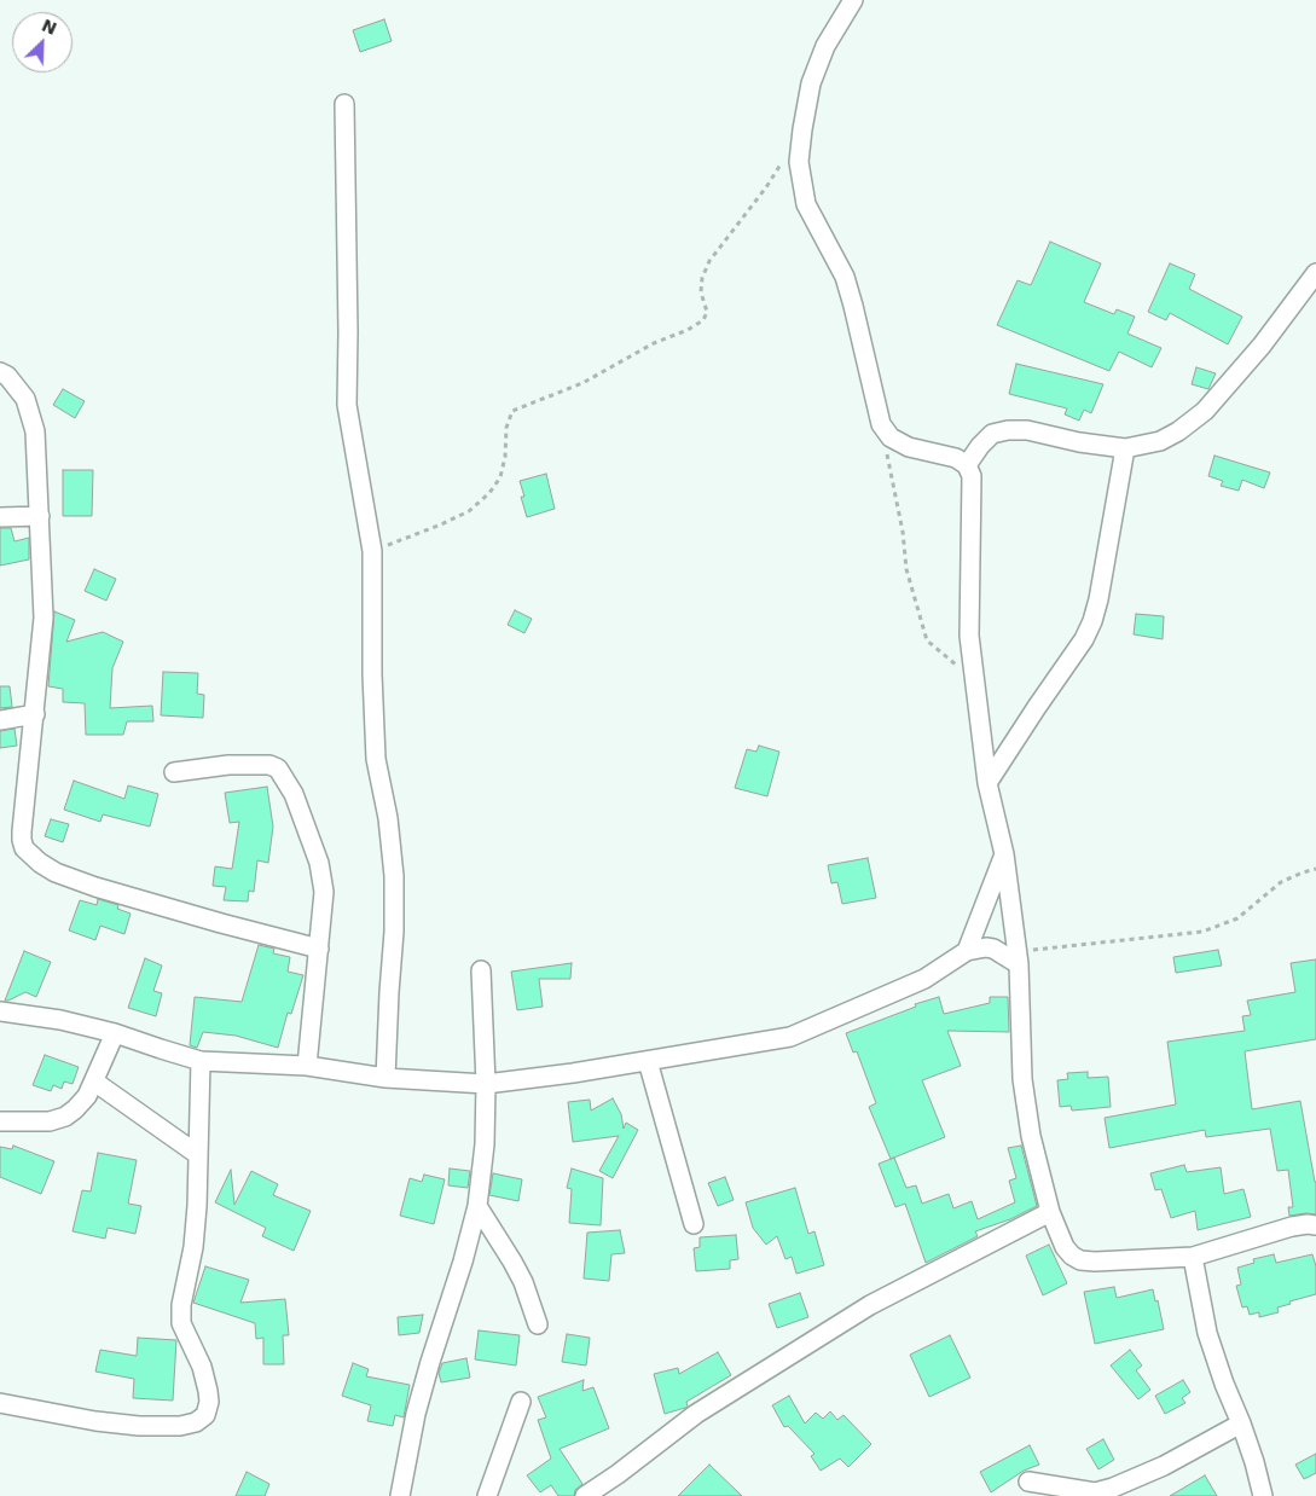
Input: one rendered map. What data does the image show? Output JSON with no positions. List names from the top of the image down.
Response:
{
  "north": "top right"
}
